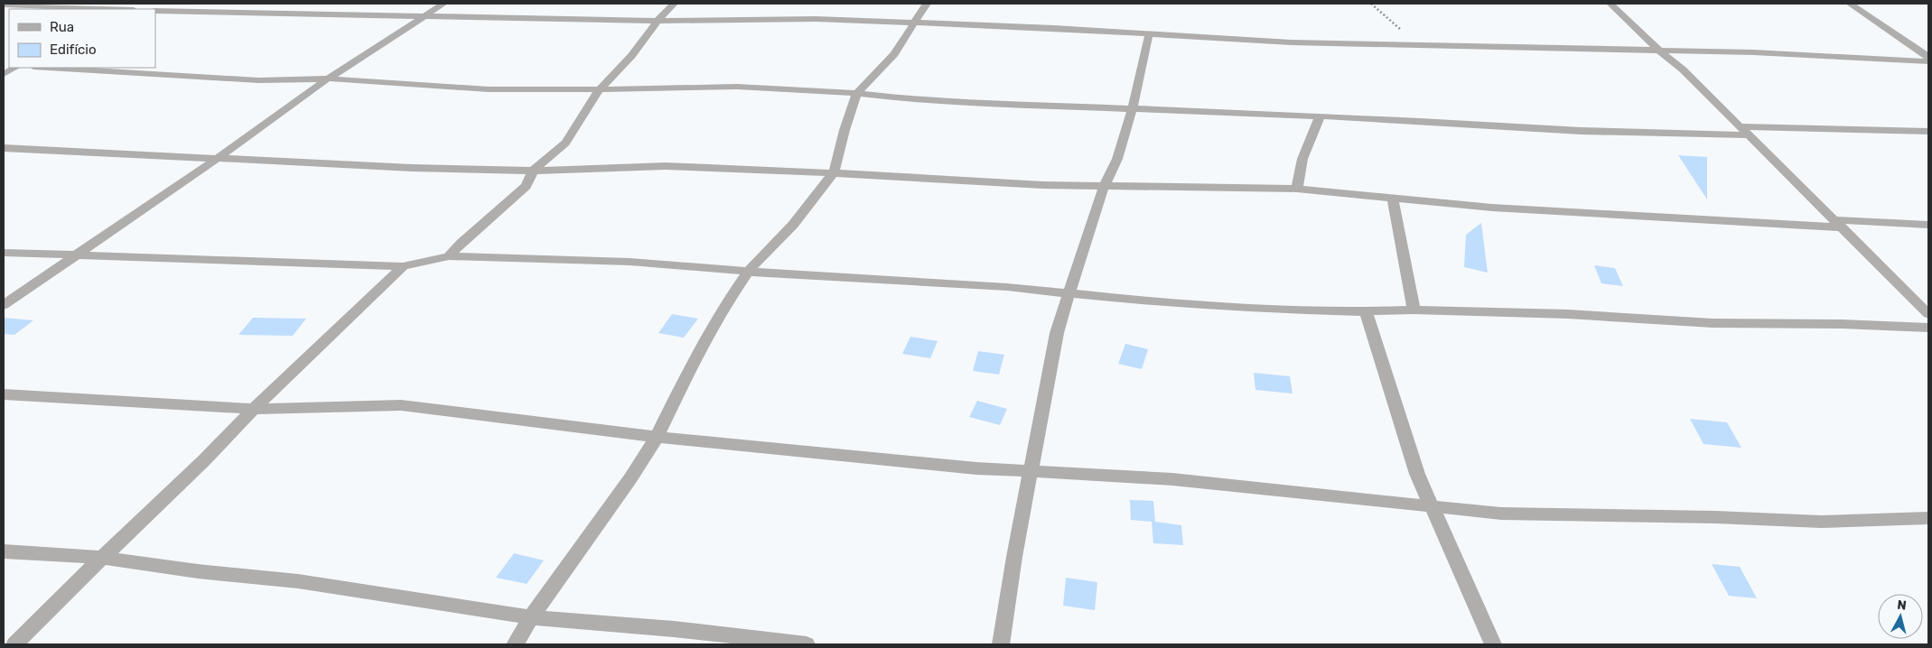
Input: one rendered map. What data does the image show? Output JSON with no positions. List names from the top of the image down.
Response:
{
  "legend": ["Rua", "Edifício"],
  "north": "top"
}
